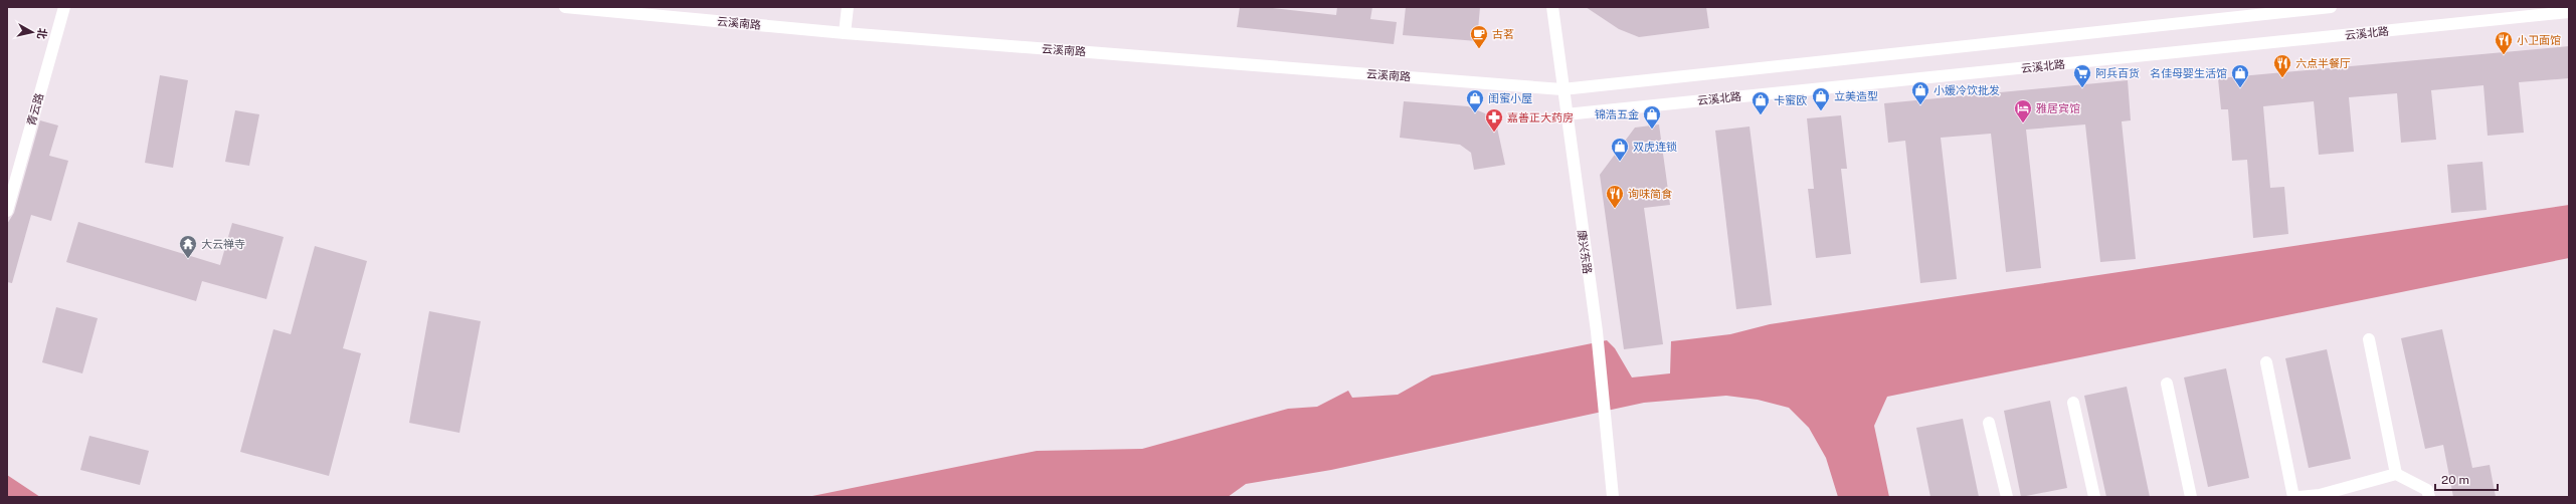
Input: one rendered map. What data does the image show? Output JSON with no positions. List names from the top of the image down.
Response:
{
  "streets": {
    "street": [
      "云溪南路",
      "云溪北路",
      "青云路",
      "康兴东路"
    ]
  },
  "crossings": [
    ["云溪南路", "康兴东路"],
    ["云溪北路", "康兴东路"]
  ],
  "places": {
    "cafe": ["古茗"],
    "restaurant": ["小卫面馆", "六点半餐厅", "询味简食"],
    "supermarket": ["阿兵百货"],
    "shop": [
      "名佳母婴生活馆",
      "小媛冷饮批发",
      "立美造型",
      "闺蜜小屋",
      "卡蜜欧",
      "锦浩五金",
      "双虎连锁"
    ],
    "hotel": ["雅居宾馆"],
    "pharmacy": ["嘉善正大药房"],
    "temple": ["大云禅寺"]
  },
  "scale_bar": "20 m",
  "north": "right"
}
